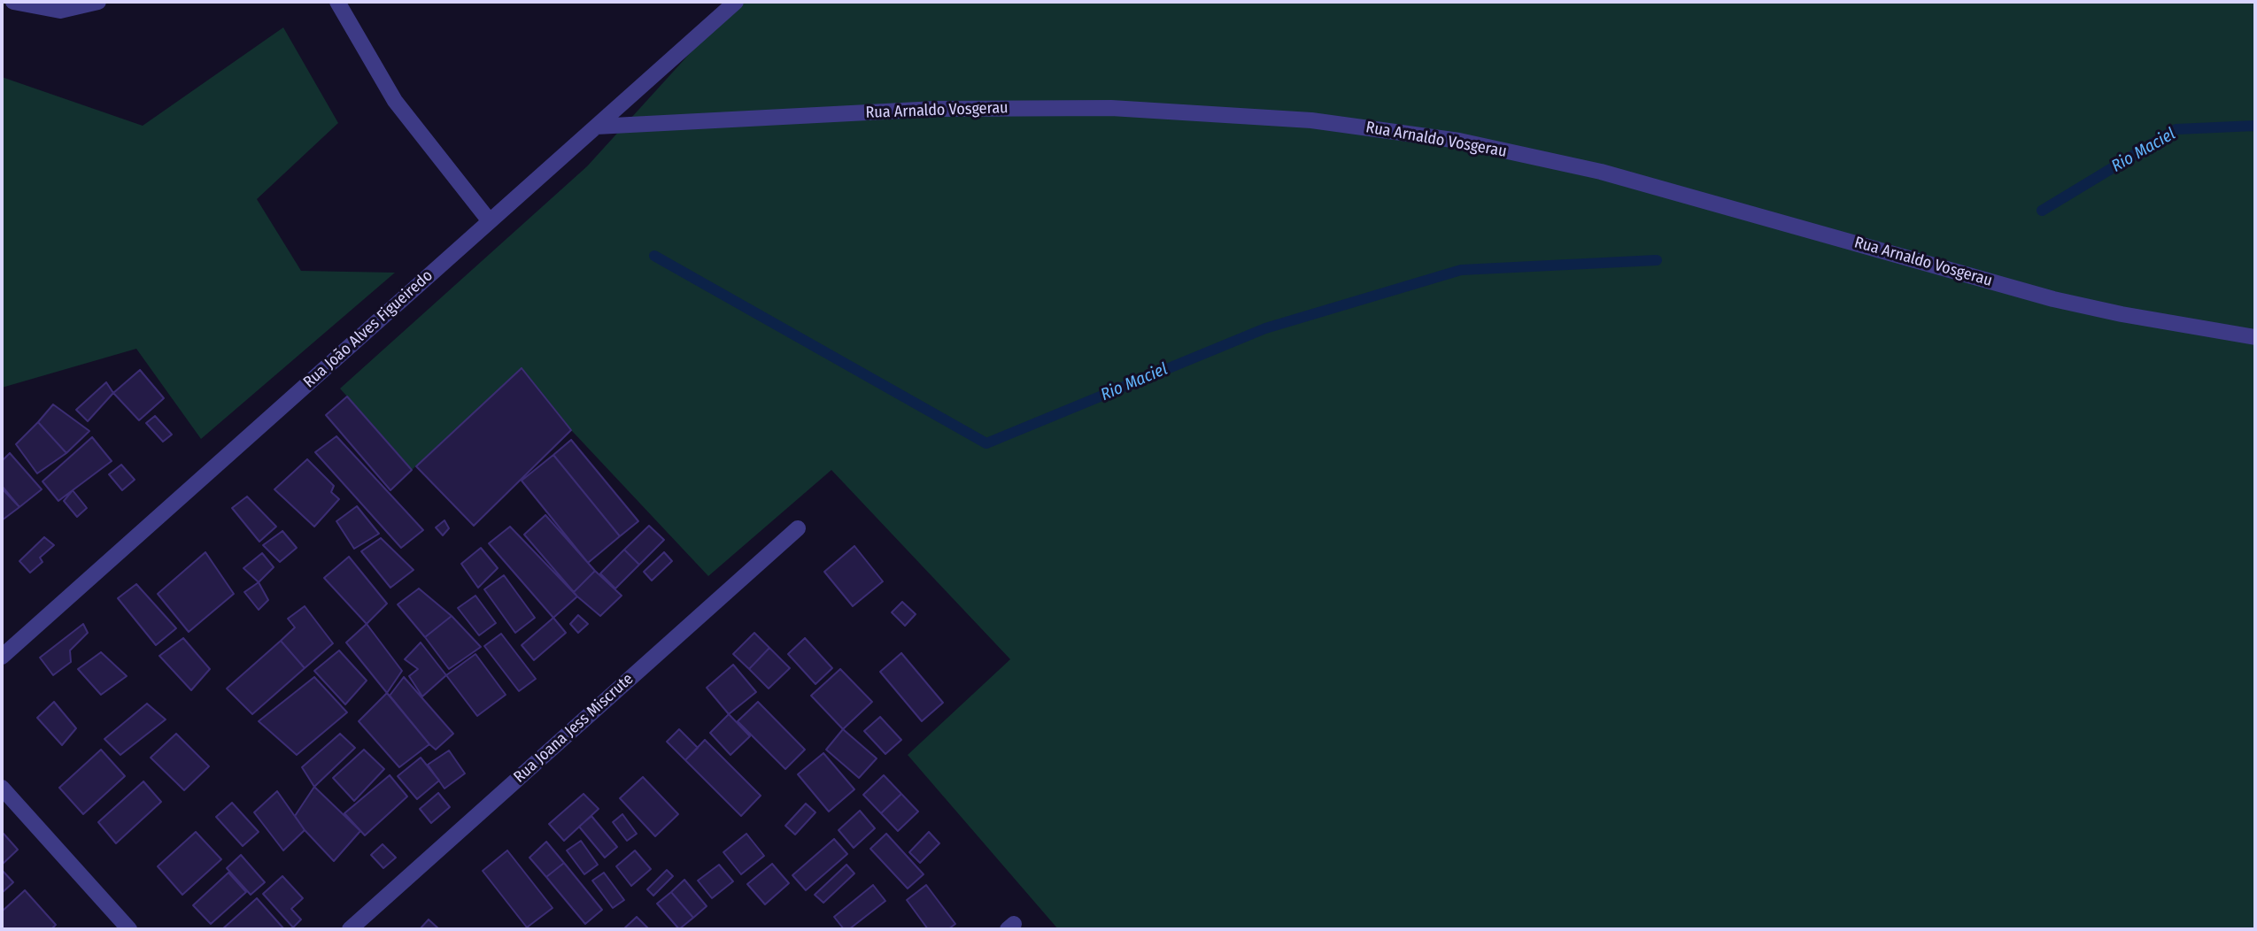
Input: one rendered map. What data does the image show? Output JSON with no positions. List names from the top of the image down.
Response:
{
  "streets": {
    "street": ["Rua Arnaldo Vosgerau", "Rua João Alves Figueiredo", "Rua Joana Jess Miscrute"]
  },
  "crossings": [
    ["Rua Arnaldo Vosgerau", "Rua João Alves Figueiredo"]
  ],
  "water": ["Rio Maciel"]
}
